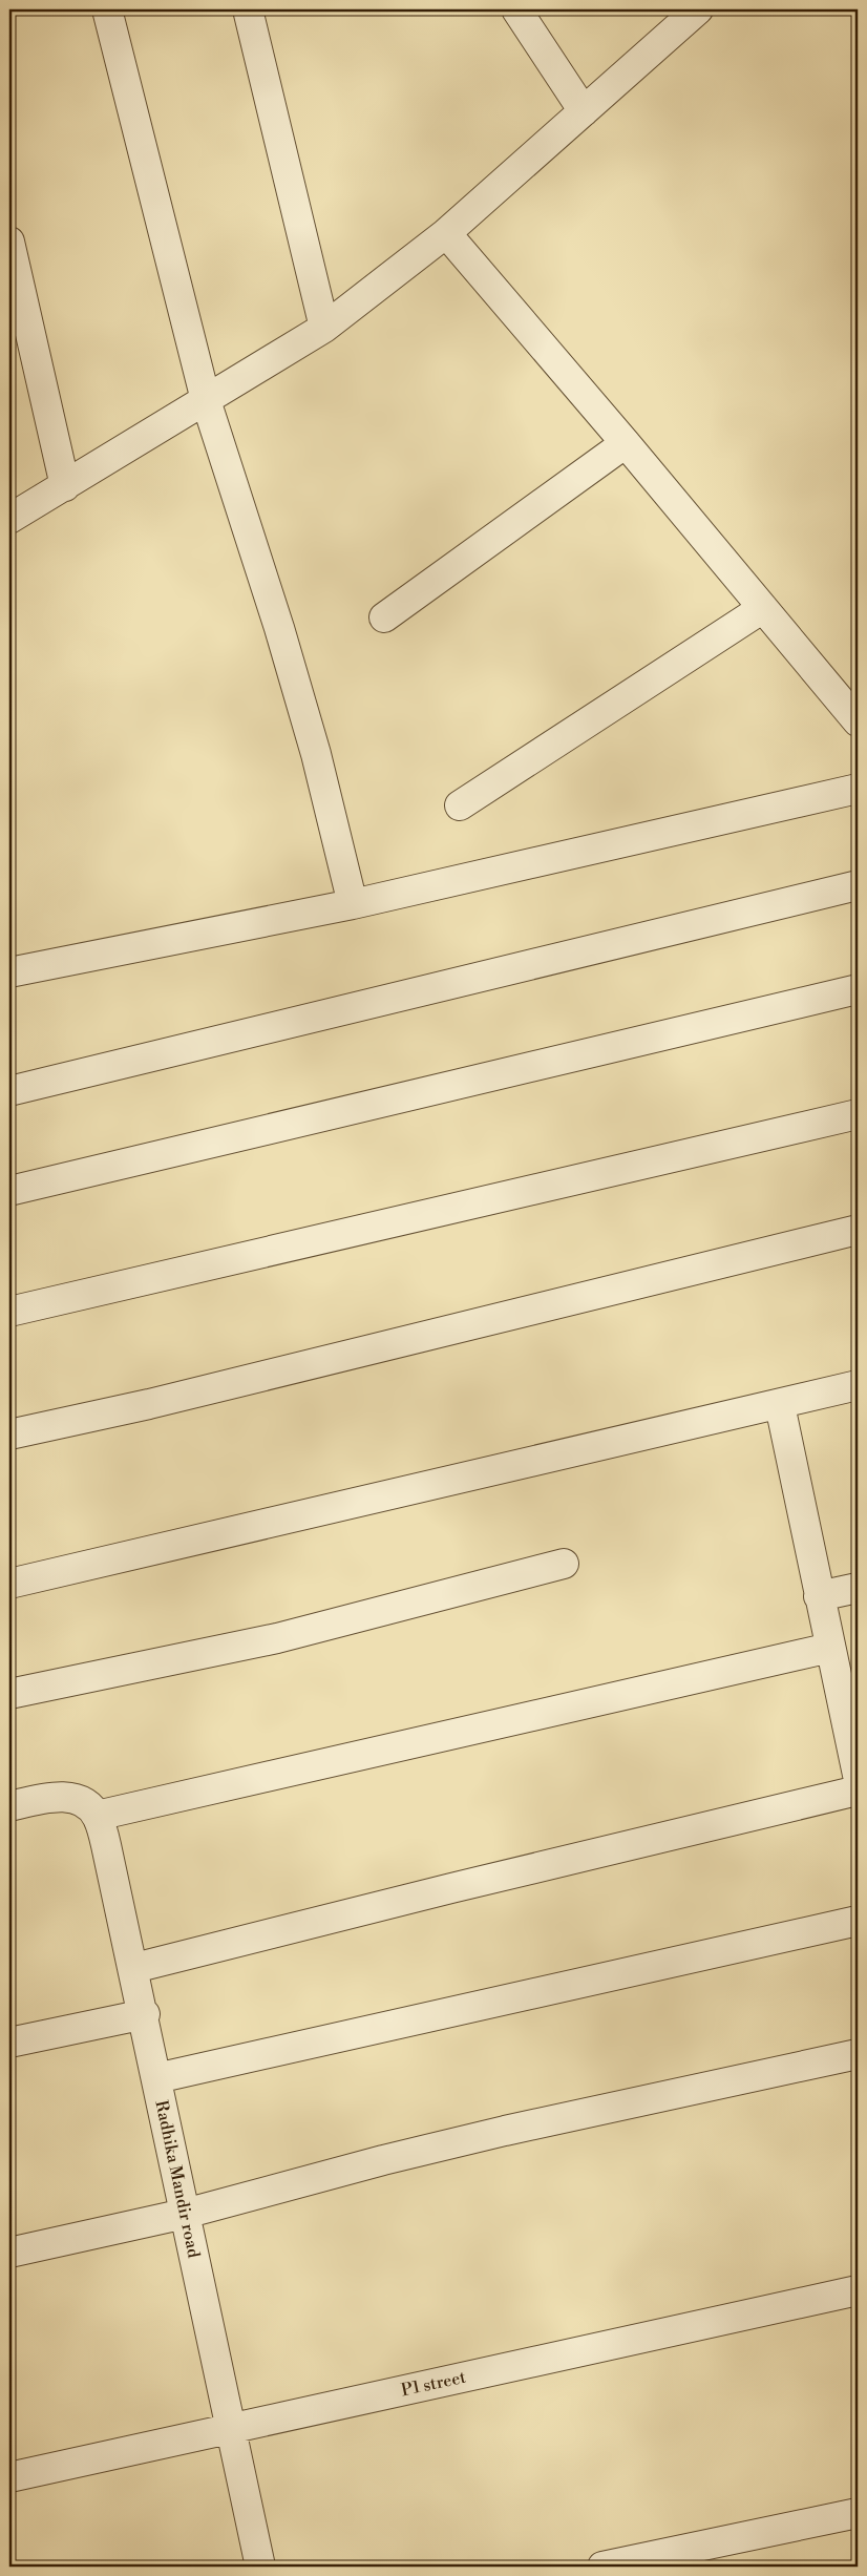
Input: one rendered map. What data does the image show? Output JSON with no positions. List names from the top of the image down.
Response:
{
  "streets": {
    "street": ["Radhika Mandir road", "P1 street"]
  },
  "crossings": [
    ["Radhika Mandir road", "P1 street"]
  ]
}
